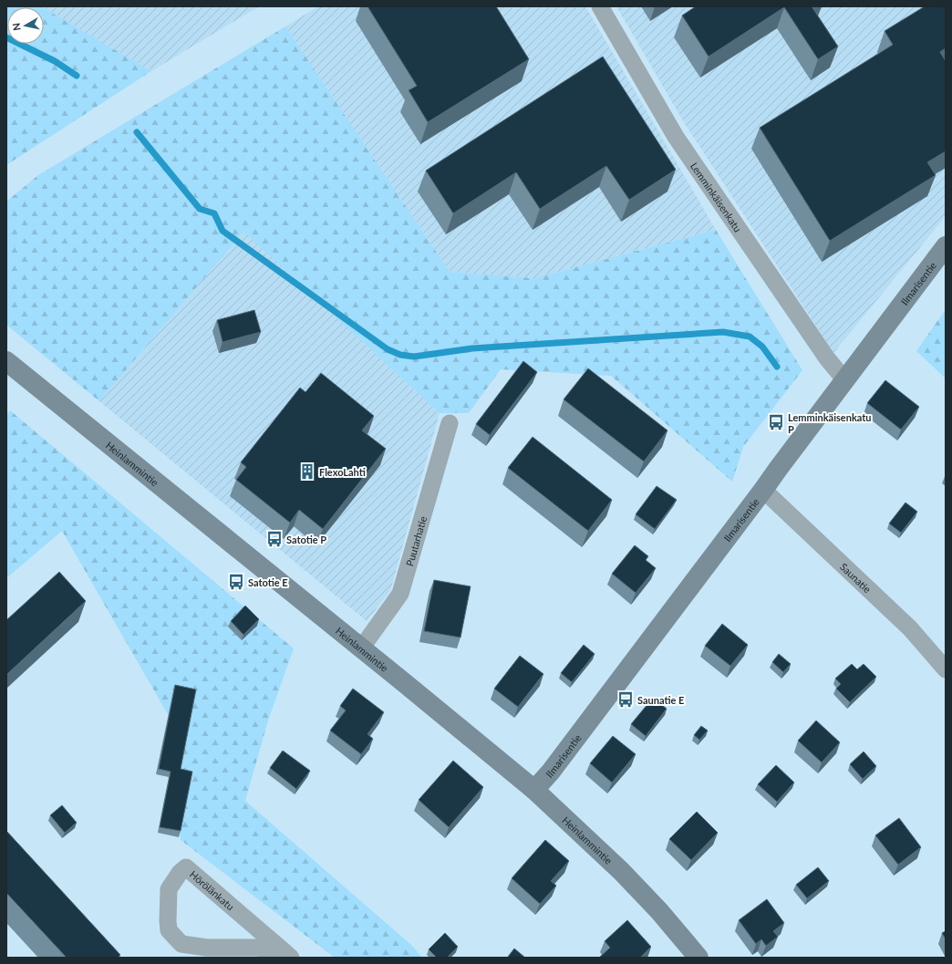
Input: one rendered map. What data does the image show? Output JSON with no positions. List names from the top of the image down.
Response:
{
  "streets": {
    "street": [
      "Lemminkäisenkatu",
      "Ilmarisentie",
      "Heinlammintie",
      "Puutarhatie",
      "Saunatie",
      "Hörölänkatu"
    ]
  },
  "crossings": [
    ["Lemminkäisenkatu", "Ilmarisentie"],
    ["Ilmarisentie", "Heinlammintie"],
    ["Ilmarisentie", "Saunatie"],
    ["Heinlammintie", "Puutarhatie"]
  ],
  "places": {
    "bus stop": [
      "Lemminkäisenkatu P",
      "Satotie P",
      "Satotie E",
      "Saunatie E"
    ],
    "building": ["FlexoLahti"]
  },
  "north": "left"
}
